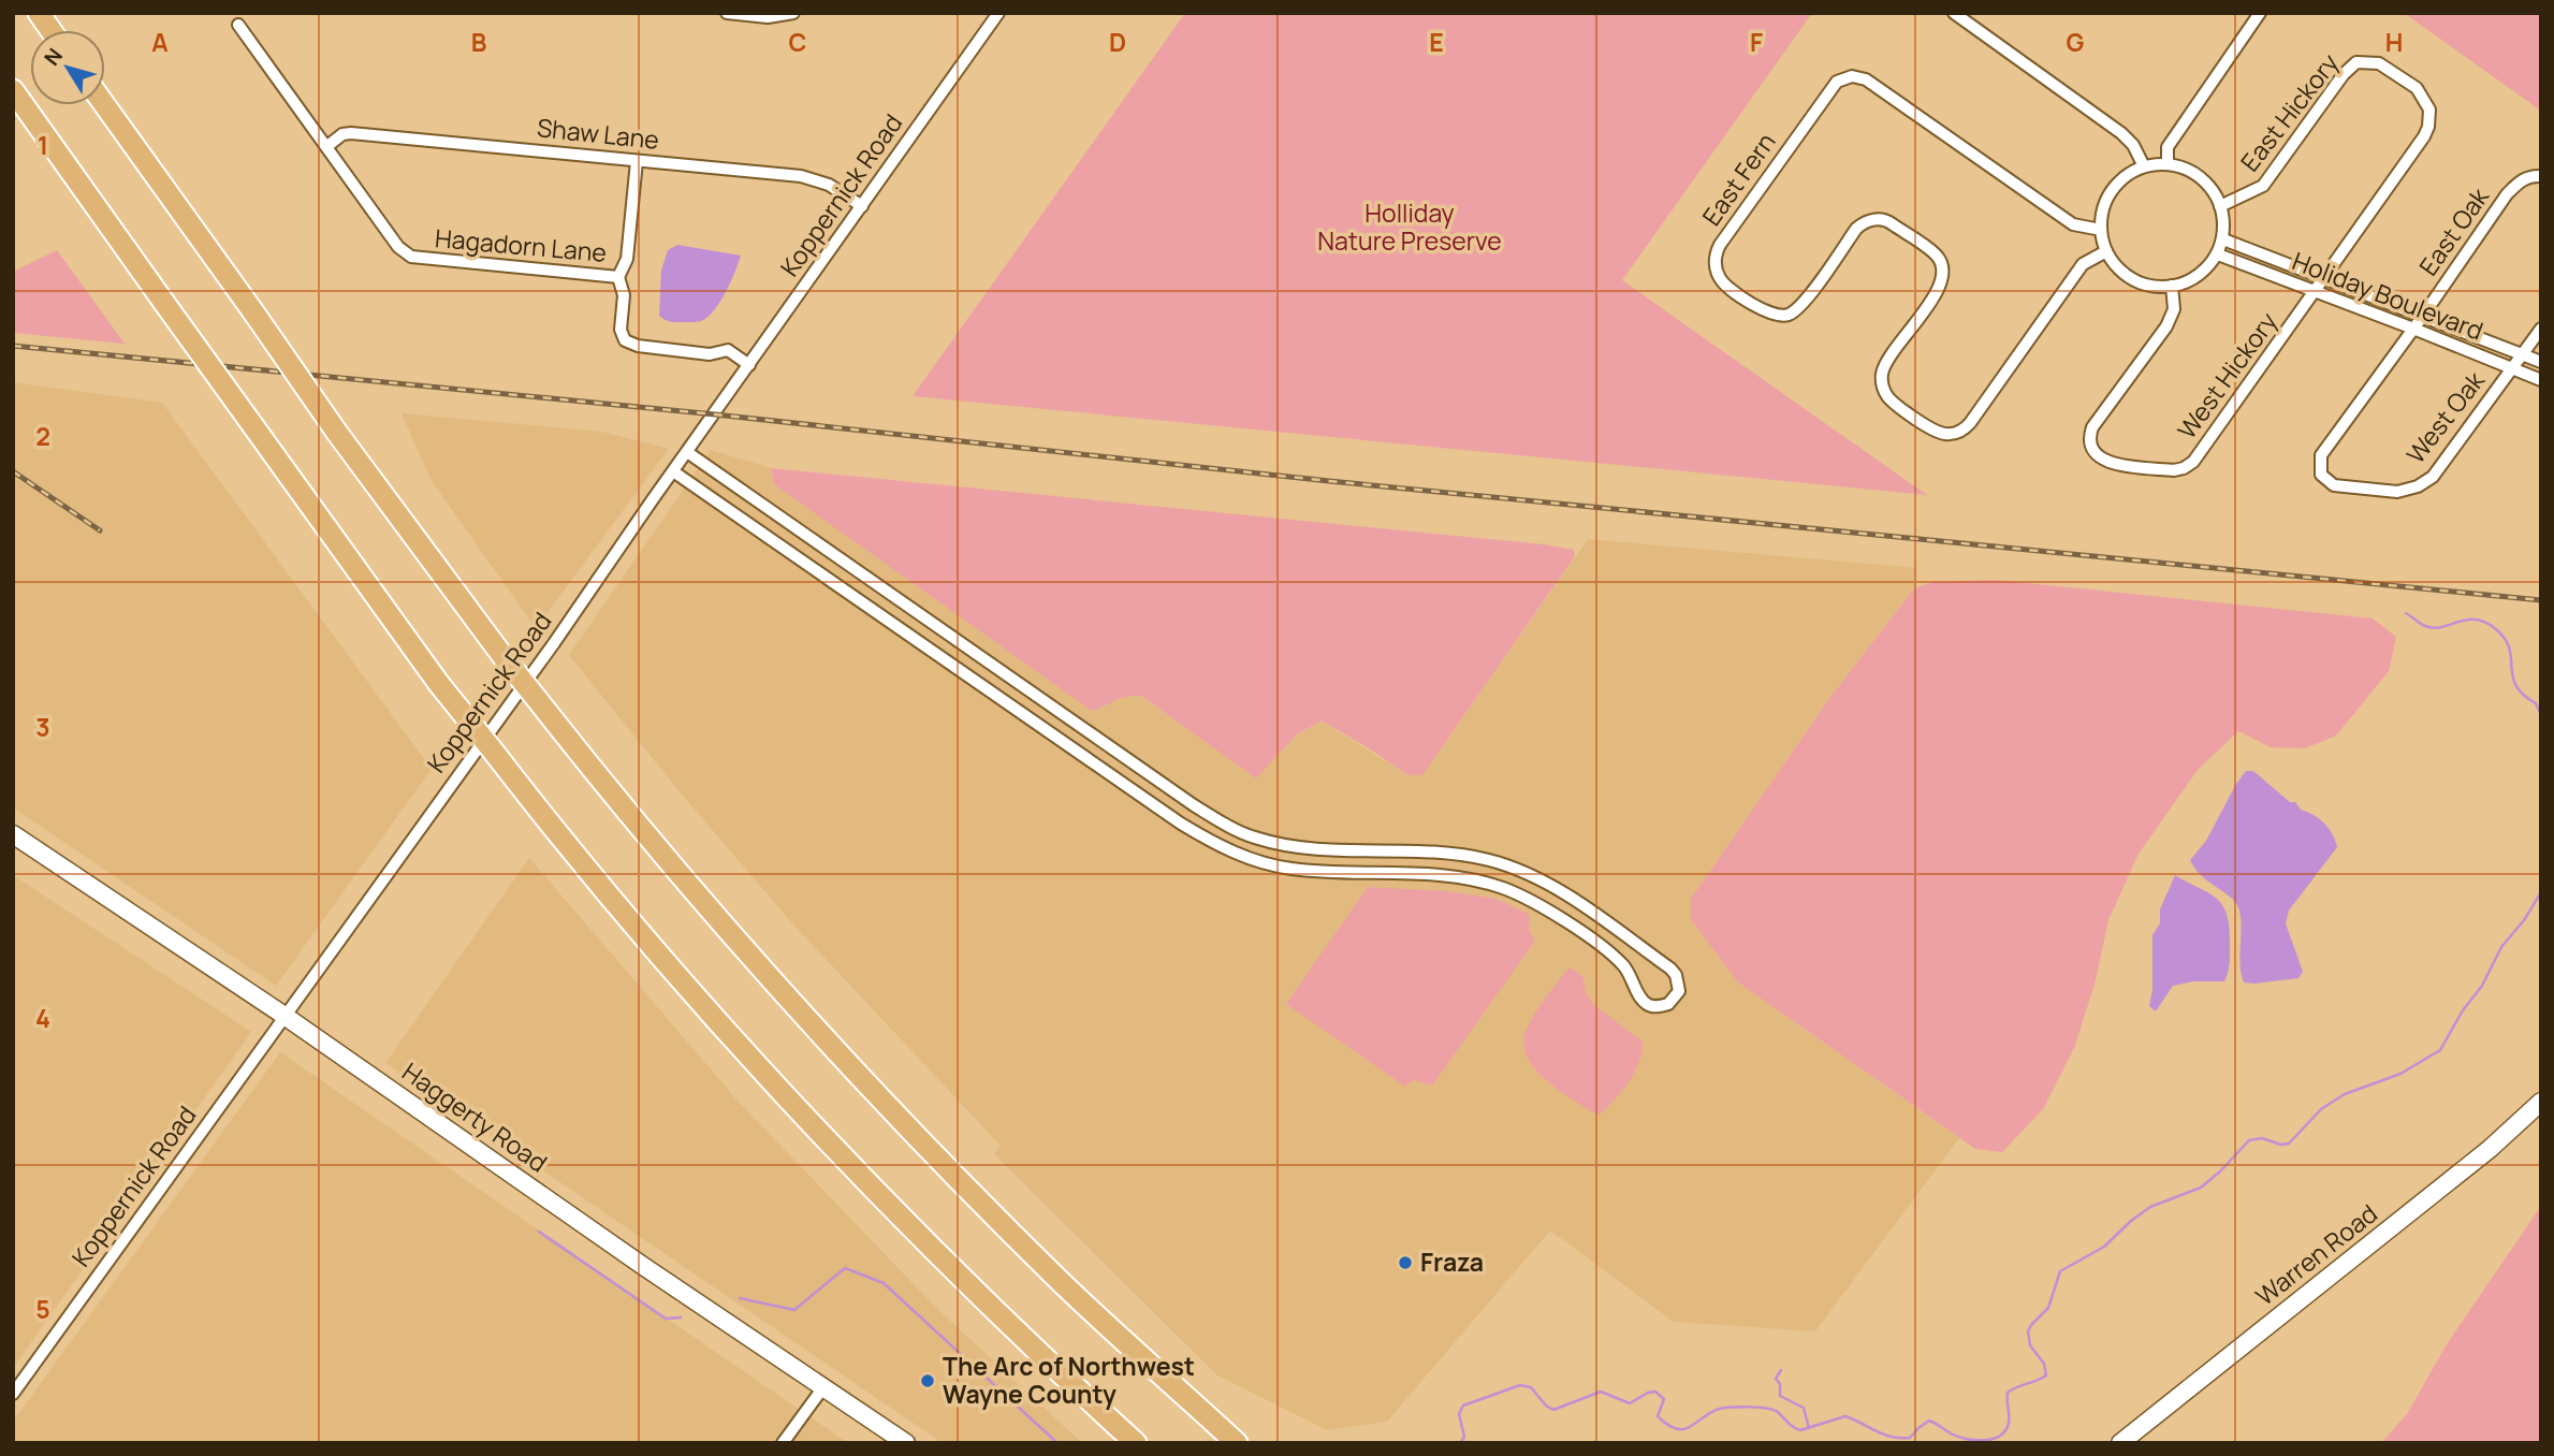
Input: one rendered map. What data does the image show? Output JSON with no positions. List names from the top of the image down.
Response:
{
  "streets": {
    "main road": ["Haggerty Road", "Warren Road"],
    "street": [
      "East Hickory",
      "Shaw Lane",
      "East Fern",
      "Koppernick Road",
      "East Oak",
      "Hagadorn Lane",
      "Holiday Boulevard",
      "West Hickory",
      "West Oak"
    ]
  },
  "crossings": [
    ["East Hickory", "East Fern"],
    ["East Hickory", "Holiday Boulevard"],
    ["East Hickory", "West Hickory"],
    ["Shaw Lane", "Koppernick Road"],
    ["Shaw Lane", "Hagadorn Lane"],
    ["East Fern", "Holiday Boulevard"],
    ["East Fern", "West Hickory"],
    ["Koppernick Road", "Haggerty Road"],
    ["East Oak", "Holiday Boulevard"],
    ["East Oak", "West Oak"],
    ["Holiday Boulevard", "West Hickory"],
    ["Holiday Boulevard", "West Oak"]
  ],
  "parks": ["Holliday Nature Preserve"],
  "places": ["Fraza", "The Arc of Northwest Wayne County"],
  "north": "top left",
  "grid": {
    "columns": [
      "A",
      "B",
      "C",
      "D",
      "E",
      "F",
      "G",
      "H"
    ],
    "rows": [
      "1",
      "2",
      "3",
      "4",
      "5"
    ]
  }
}
